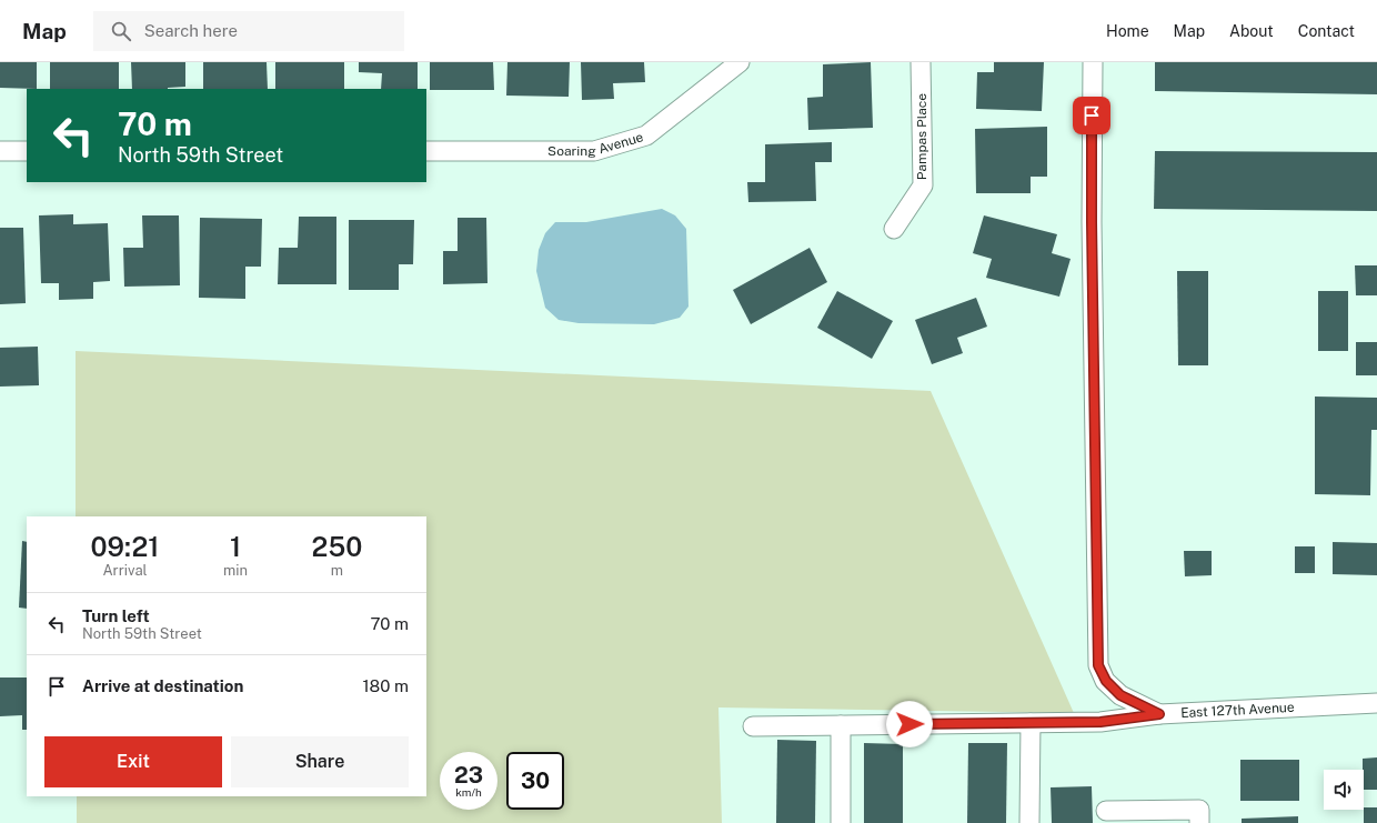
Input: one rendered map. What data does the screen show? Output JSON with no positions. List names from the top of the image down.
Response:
{
  "streets": {
    "street": ["Pampas Place", "Soaring Avenue", "East 127th Avenue"]
  },
  "page": {
    "header": "Map",
    "search": "Search here",
    "nav": [
      "Home",
      "Map",
      "About",
      "Contact"
    ],
    "turn": ["70 m", "North 59th Street"],
    "eta": [
      "09:21",
      "Arrival",
      "1",
      "min",
      "250",
      "m"
    ],
    "list": [
      {
        "name": "Turn left",
        "note": "North 59th Street",
        "value": "70 m"
      },
      {
        "name": "Arrive at destination",
        "value": "180 m"
      }
    ],
    "buttons": ["Exit", "Share"],
    "speed": "23 km/h",
    "limit": "30"
  }
}
